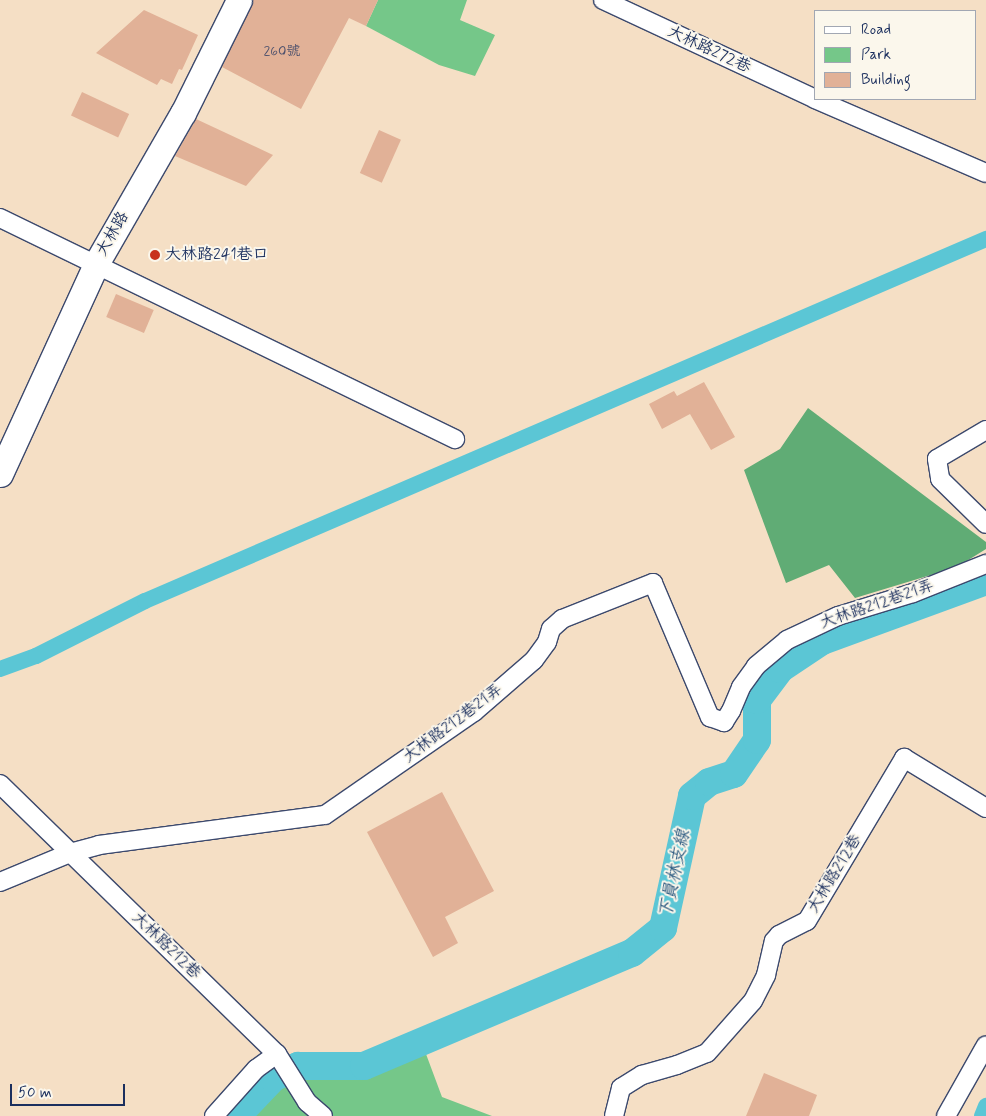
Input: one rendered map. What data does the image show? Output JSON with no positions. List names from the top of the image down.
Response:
{
  "streets": {
    "street": [
      "大林路272巷",
      "大林路",
      "大林路212巷21弄",
      "大林路212巷"
    ]
  },
  "crossings": [
    ["大林路212巷21弄", "大林路212巷"]
  ],
  "water": ["下員林支線"],
  "places": ["大林路241巷口"],
  "house_numbers": ["260號"],
  "legend": ["Road", "Park", "Building"],
  "scale_bar": "50 m"
}
